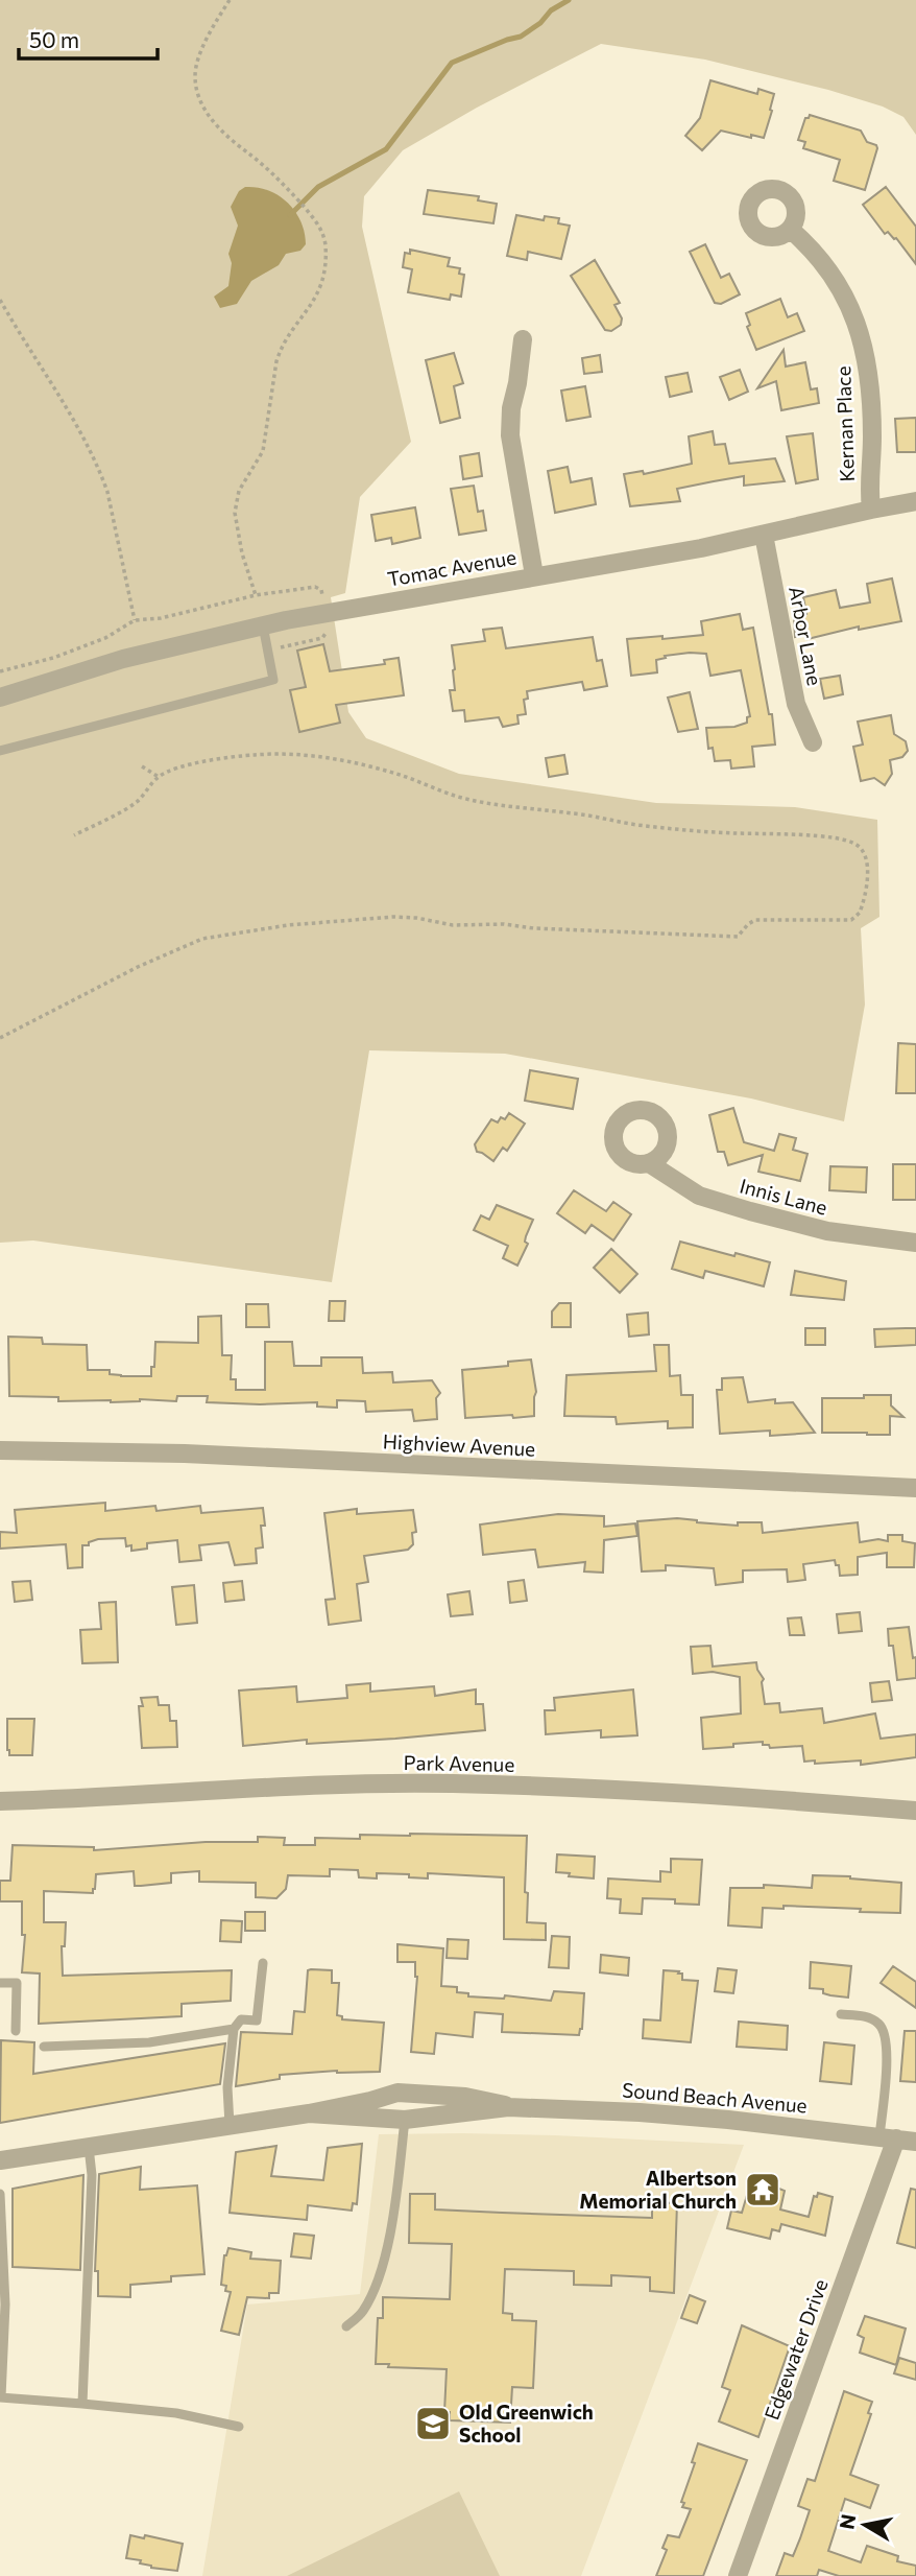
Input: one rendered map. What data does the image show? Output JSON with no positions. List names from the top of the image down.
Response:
{
  "streets": {
    "street": [
      "Kernan Place",
      "Tomac Avenue",
      "Arbor Lane",
      "Innis Lane",
      "Highview Avenue",
      "Park Avenue",
      "Sound Beach Avenue",
      "Edgewater Drive"
    ]
  },
  "crossings": [
    ["Kernan Place", "Tomac Avenue"],
    ["Tomac Avenue", "Arbor Lane"],
    ["Sound Beach Avenue", "Edgewater Drive"]
  ],
  "places": {
    "temple": ["Albertson Memorial Church"],
    "school or university": ["Old Greenwich School"]
  },
  "scale_bar": "50 m",
  "north": "left"
}
